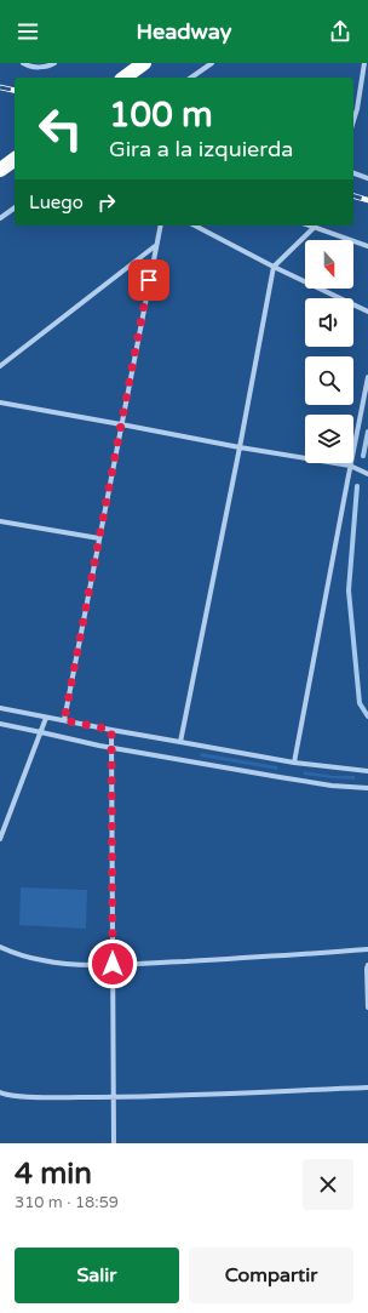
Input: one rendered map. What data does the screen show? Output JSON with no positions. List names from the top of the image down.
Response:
{
  "north": "bottom",
  "page": {
    "header": "Headway",
    "turn": ["100 m", "Gira a la izquierda"],
    "then": "Luego",
    "heading": ["4 min", "310 m · 18:59"],
    "buttons": ["Salir", "Compartir"]
  }
}
